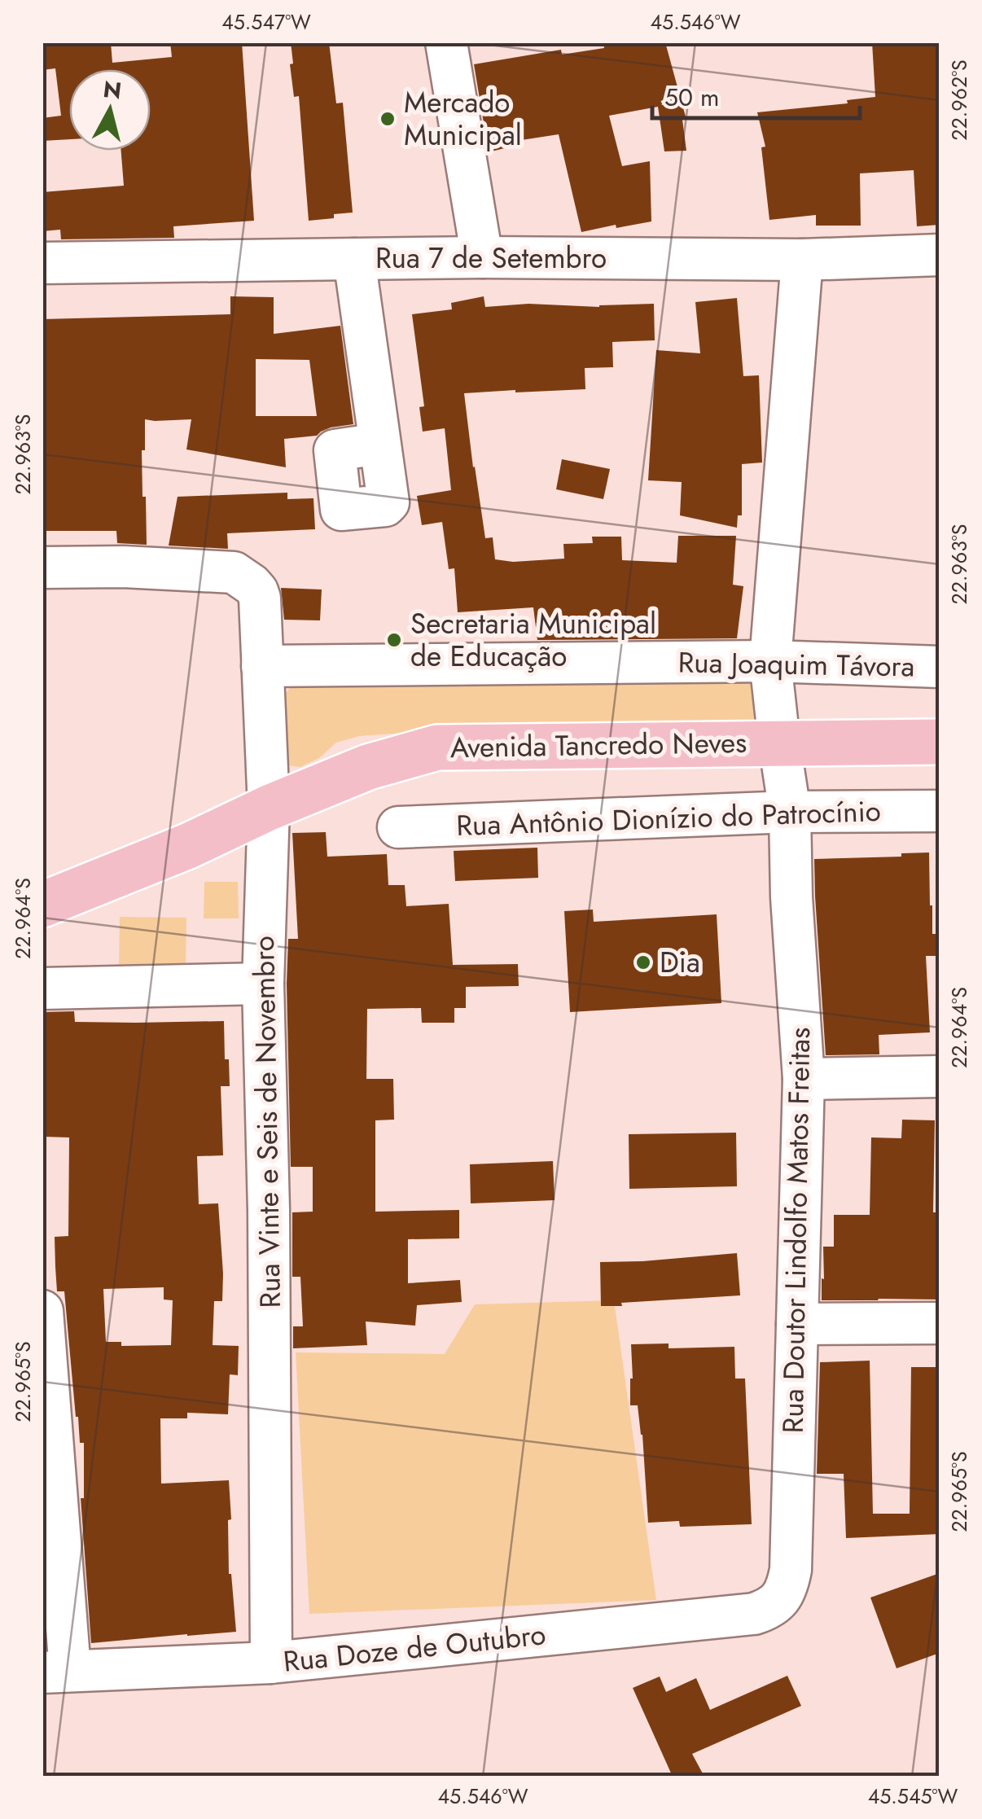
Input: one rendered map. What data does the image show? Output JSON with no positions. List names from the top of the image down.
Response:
{
  "streets": {
    "main road": ["Avenida Tancredo Neves"],
    "street": [
      "Rua 7 de Setembro",
      "Rua Joaquim Távora",
      "Rua Antônio Dionízio do Patrocínio",
      "Rua Vinte e Seis de Novembro",
      "Rua Doutor Lindolfo Matos Freitas",
      "Rua Doze de Outubro"
    ]
  },
  "crossings": [
    ["Rua 7 de Setembro", "Rua Doutor Lindolfo Matos Freitas"],
    ["Rua Joaquim Távora", "Rua Vinte e Seis de Novembro"],
    ["Rua Joaquim Távora", "Rua Doutor Lindolfo Matos Freitas"],
    ["Avenida Tancredo Neves", "Rua Vinte e Seis de Novembro"],
    ["Avenida Tancredo Neves", "Rua Doutor Lindolfo Matos Freitas"],
    ["Rua Antônio Dionízio do Patrocínio", "Rua Doutor Lindolfo Matos Freitas"],
    ["Rua Vinte e Seis de Novembro", "Rua Doze de Outubro"],
    ["Rua Doutor Lindolfo Matos Freitas", "Rua Doze de Outubro"]
  ],
  "places": ["Mercado Municipal", "Secretaria Municipal de Educação", "Dia"],
  "scale_bar": "50 m",
  "north": "top",
  "coordinates": [
    "45.547°W",
    "45.546°W",
    "22.962°S",
    "22.963°S",
    "22.964°S",
    "22.965°S",
    "45.545°W"
  ]
}
